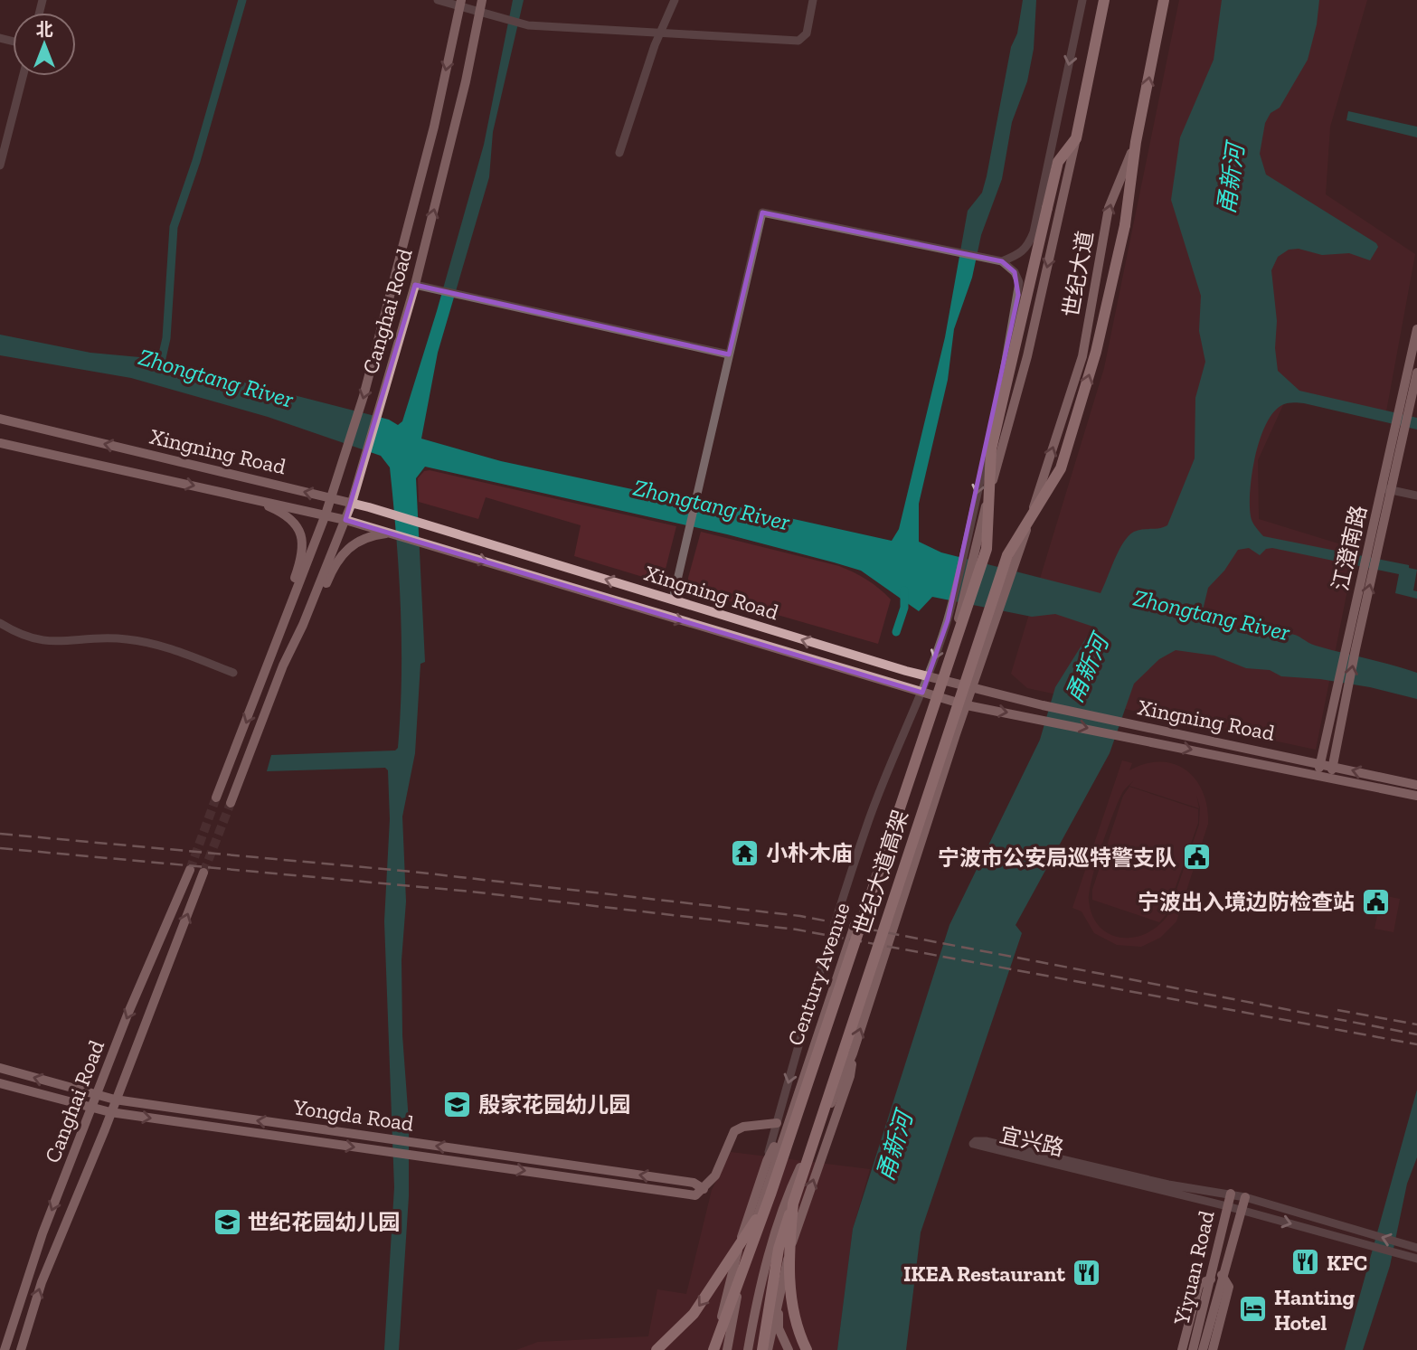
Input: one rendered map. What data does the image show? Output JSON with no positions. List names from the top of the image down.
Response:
{
  "streets": {
    "highway": ["世纪大道", "世纪大道高架"],
    "main road": [
      "Canghai Road",
      "Xingning Road",
      "江澄南路",
      "Century Avenue",
      "Yongda Road",
      "Yiyuan Road"
    ],
    "street": ["宜兴路"]
  },
  "crossings": [
    ["世纪大道", "Xingning Road"],
    ["世纪大道", "世纪大道高架"],
    ["世纪大道", "Century Avenue"],
    ["Canghai Road", "Xingning Road"],
    ["Canghai Road", "Yongda Road"],
    ["Xingning Road", "江澄南路"],
    ["Xingning Road", "Century Avenue"],
    ["宜兴路", "Yiyuan Road"]
  ],
  "water": ["甬新河", "Zhongtang River"],
  "places": {
    "temple": ["小朴木庙"],
    "public building": ["宁波市公安局巡特警支队", "宁波出入境边防检查站"],
    "school or university": ["殷家花园幼儿园", "世纪花园幼儿园"],
    "restaurant": ["KFC", "IKEA Restaurant"],
    "hotel": ["Hanting Hotel"]
  },
  "north": "top"
}
